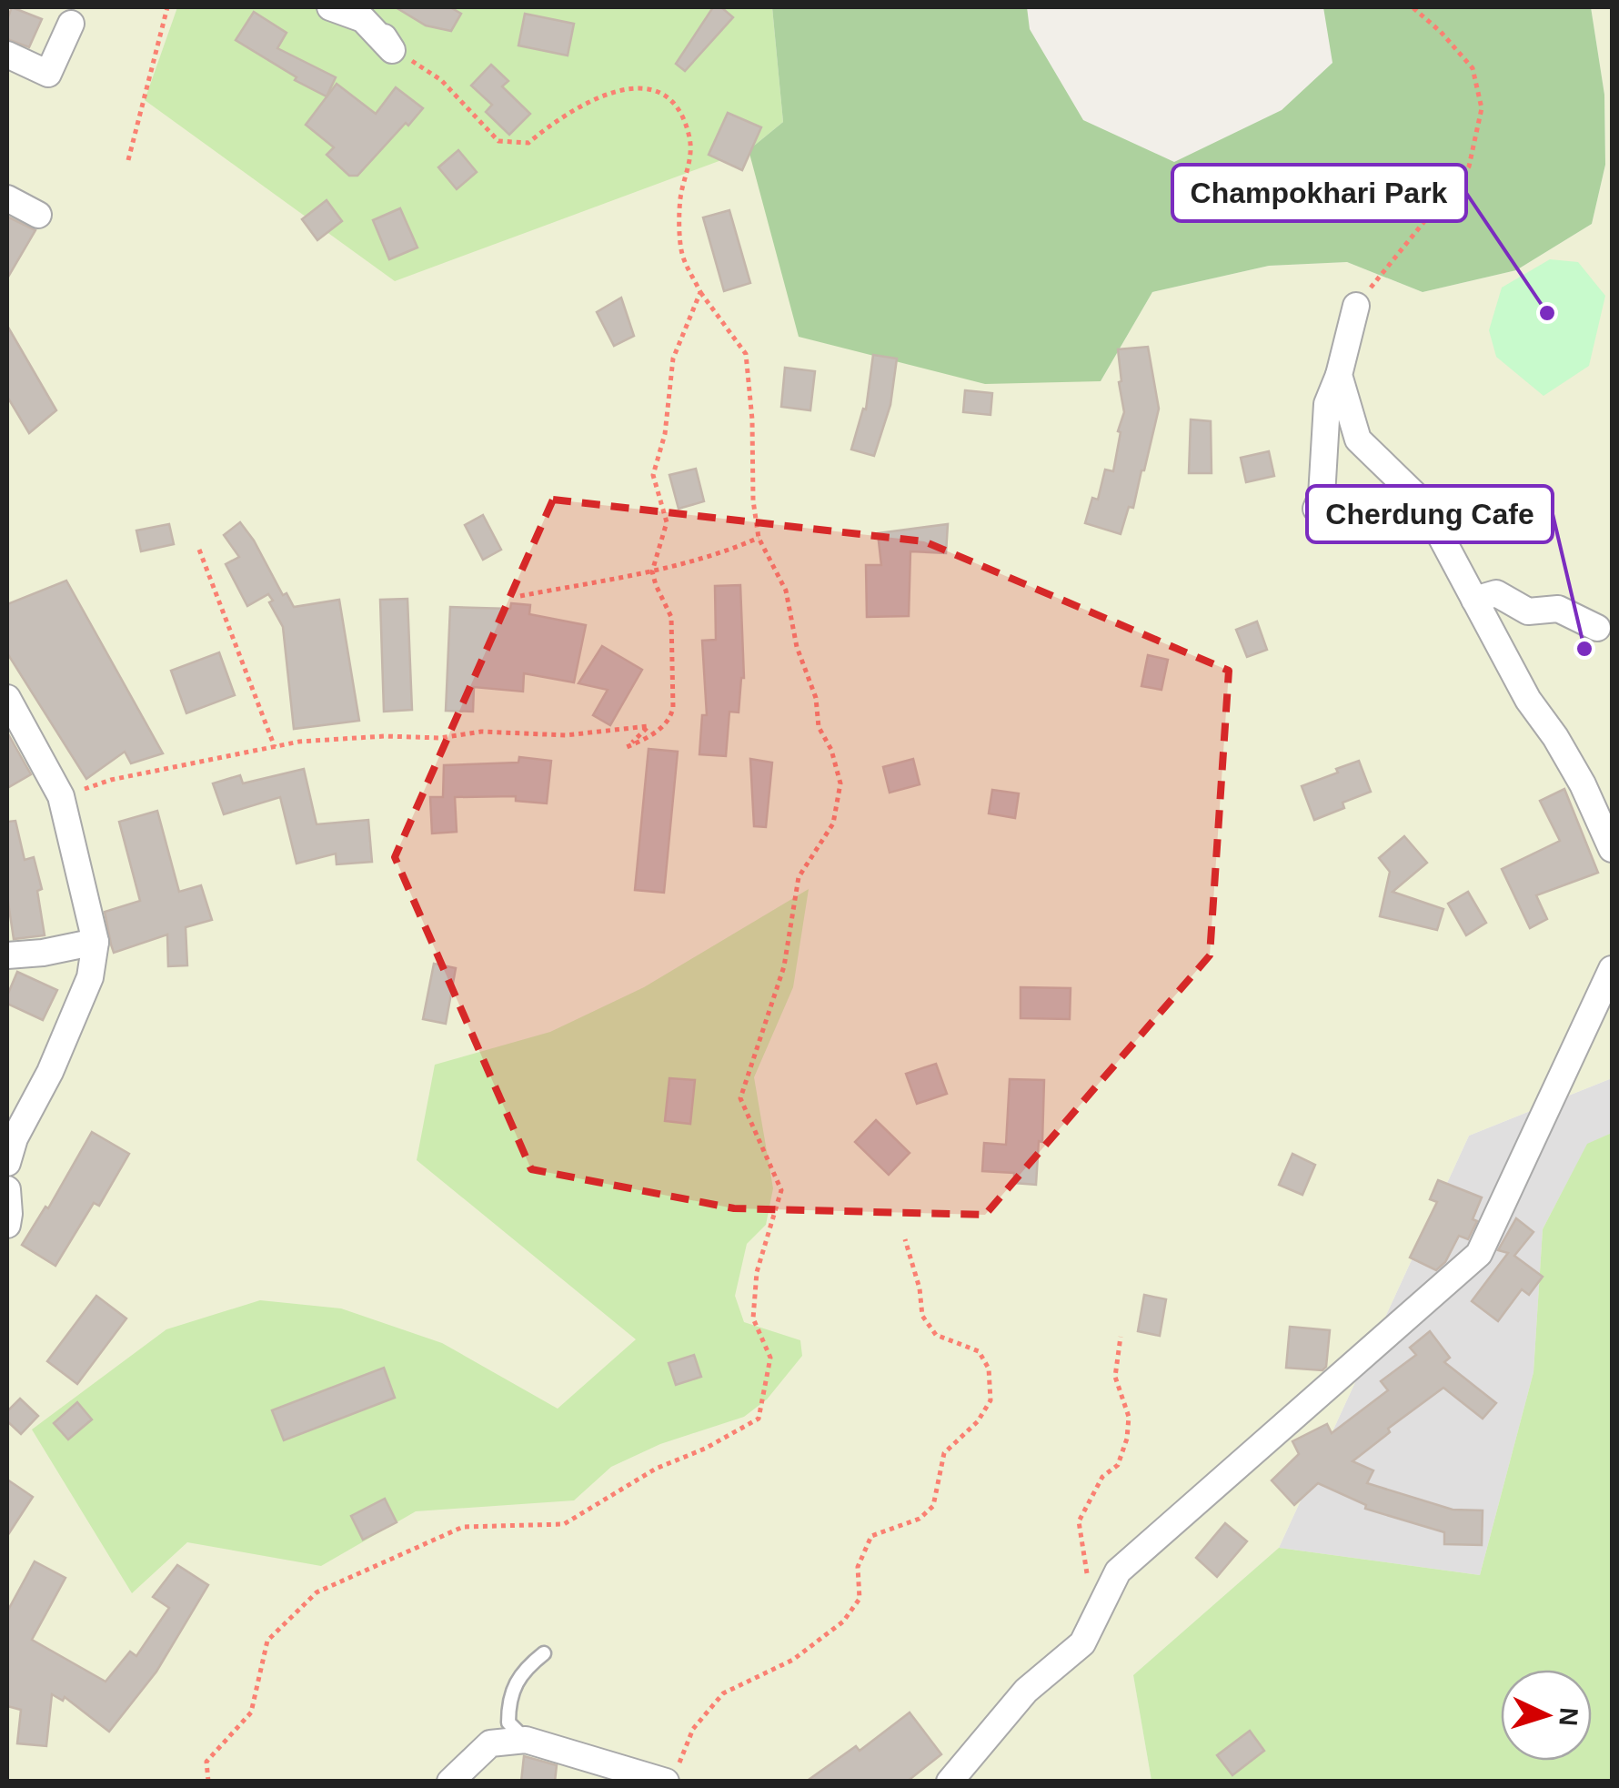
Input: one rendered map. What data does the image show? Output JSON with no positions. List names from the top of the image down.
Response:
{
  "places": ["Champokhari Park", "Cherdung Cafe"],
  "north": "right"
}
